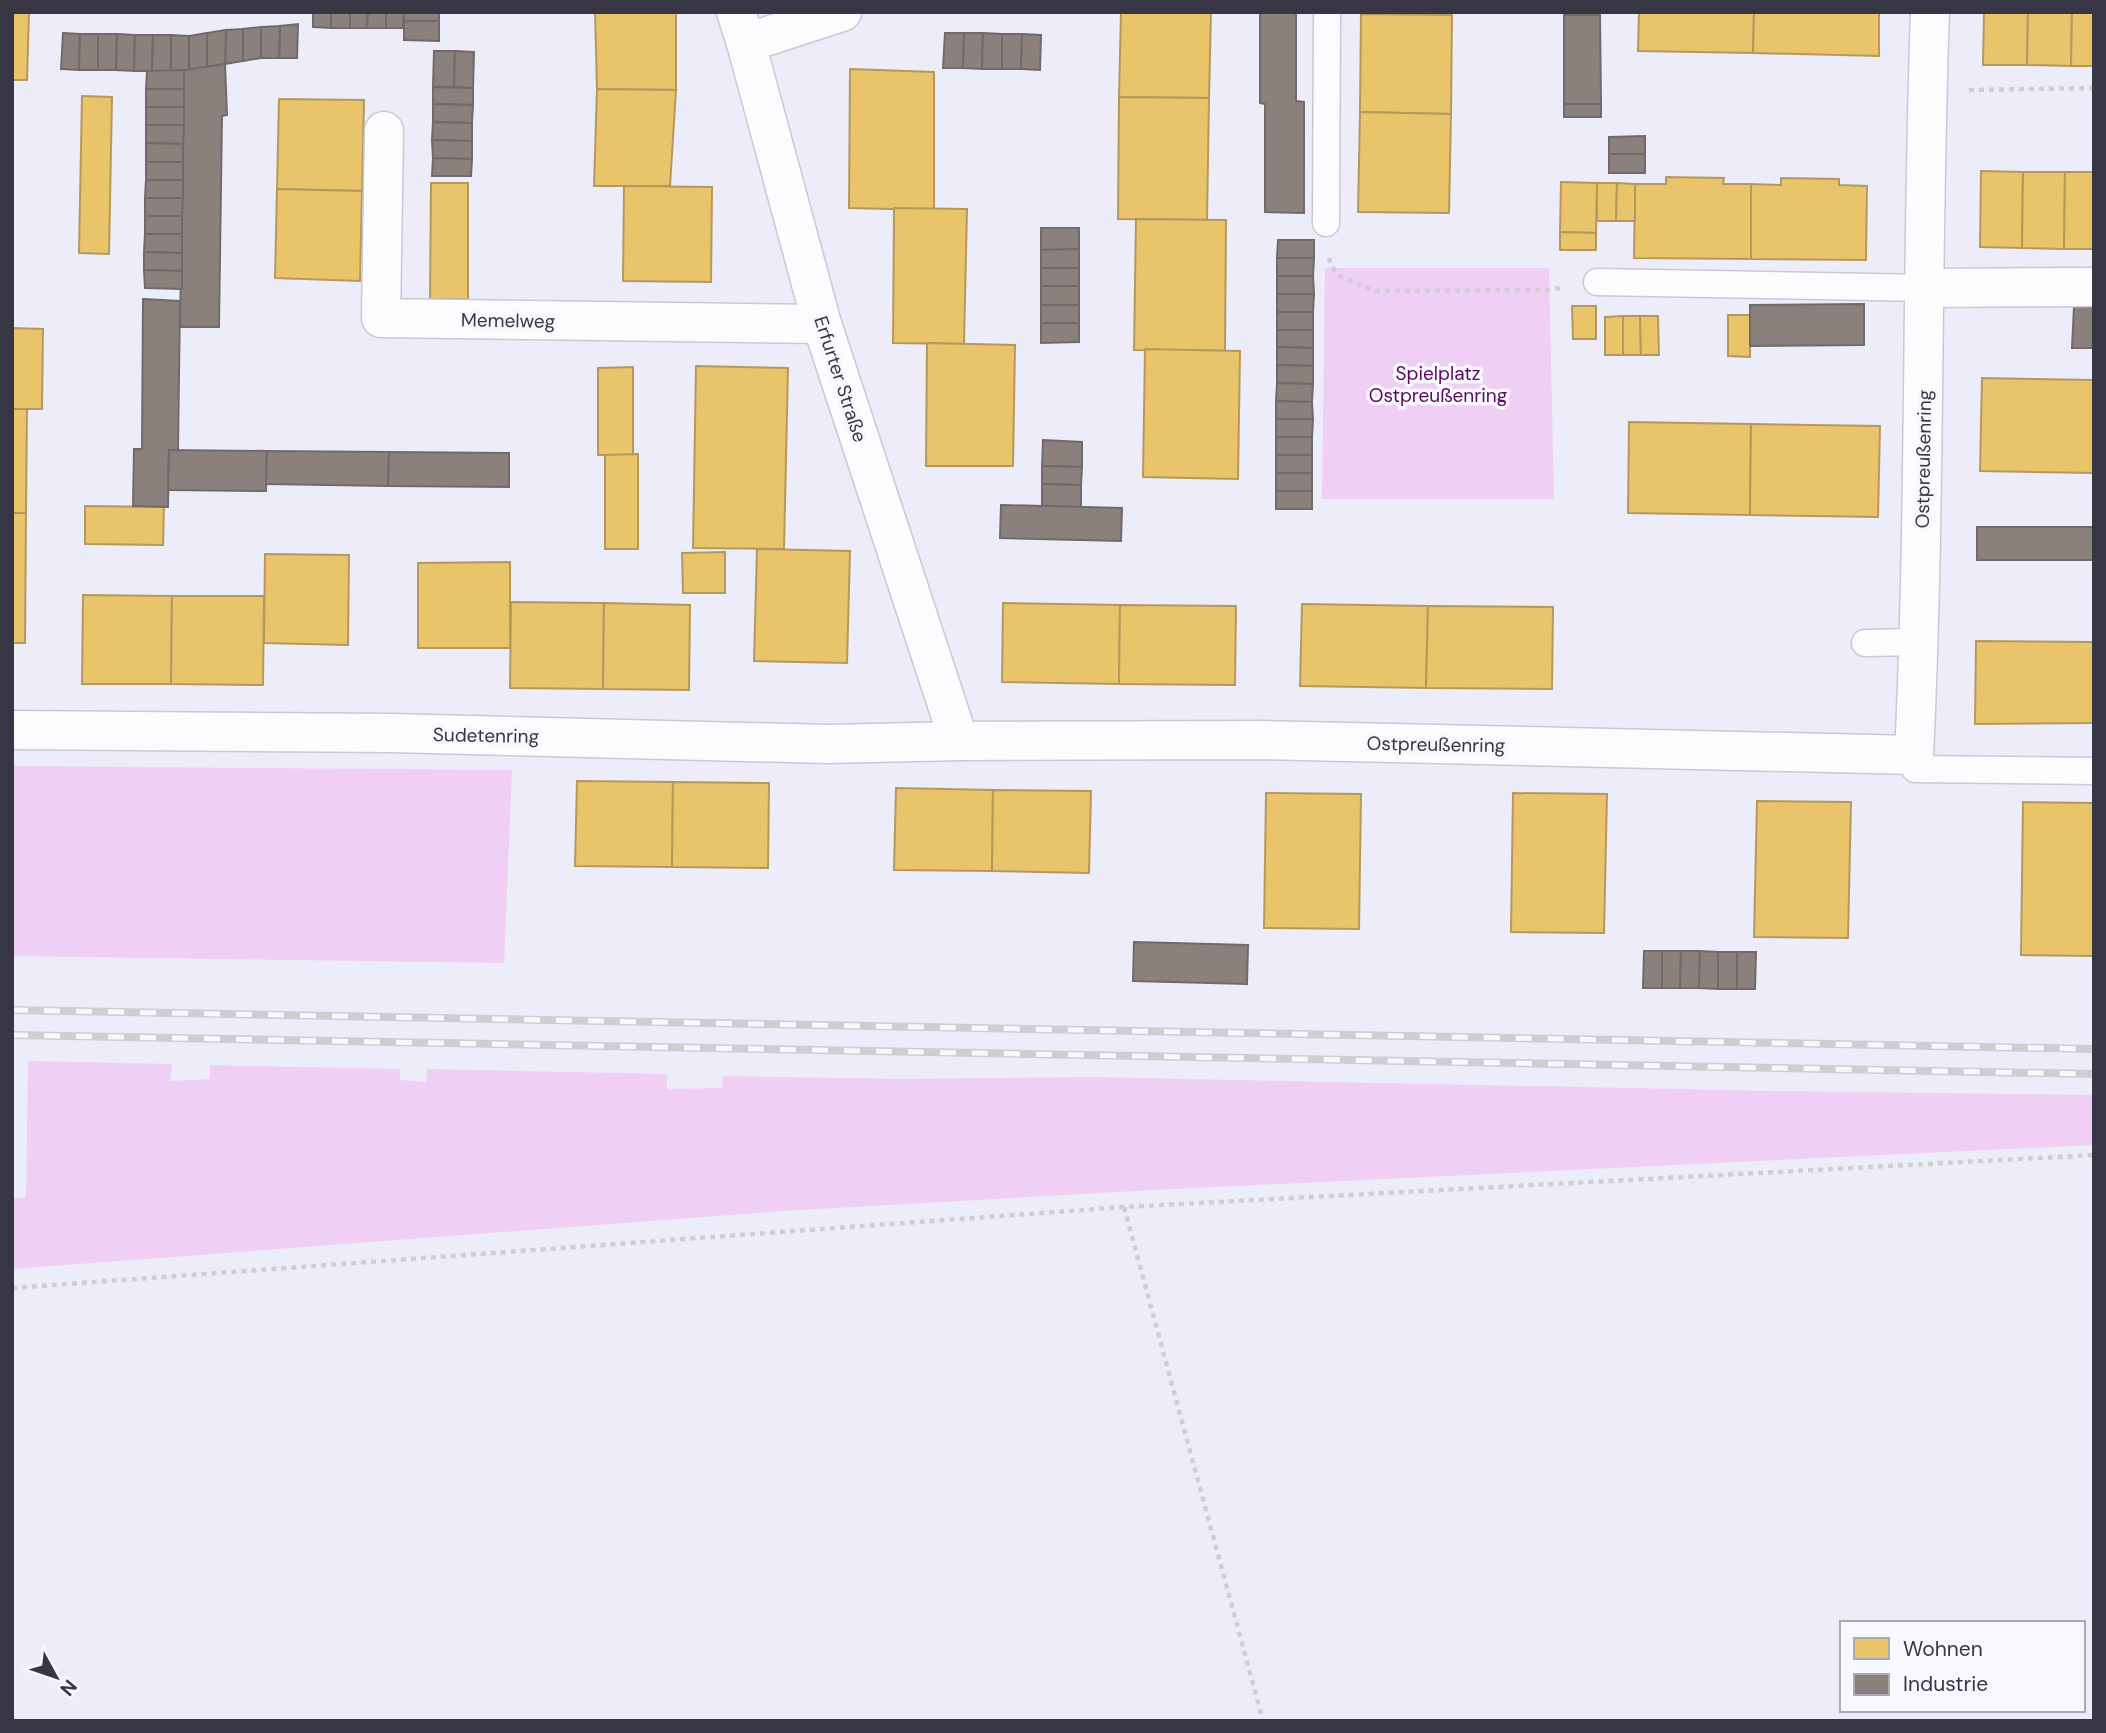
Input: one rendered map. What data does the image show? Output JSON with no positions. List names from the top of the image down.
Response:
{
  "streets": {
    "street": [
      "Memelweg",
      "Erfurter Straße",
      "Ostpreußenring",
      "Sudetenring"
    ]
  },
  "crossings": [
    ["Memelweg", "Erfurter Straße"],
    ["Erfurter Straße", "Ostpreußenring"],
    ["Erfurter Straße", "Sudetenring"],
    ["Ostpreußenring", "Sudetenring"]
  ],
  "parks": ["Spielplatz Ostpreußenring"],
  "legend": ["Wohnen", "Industrie"],
  "north": "bottom right"
}
